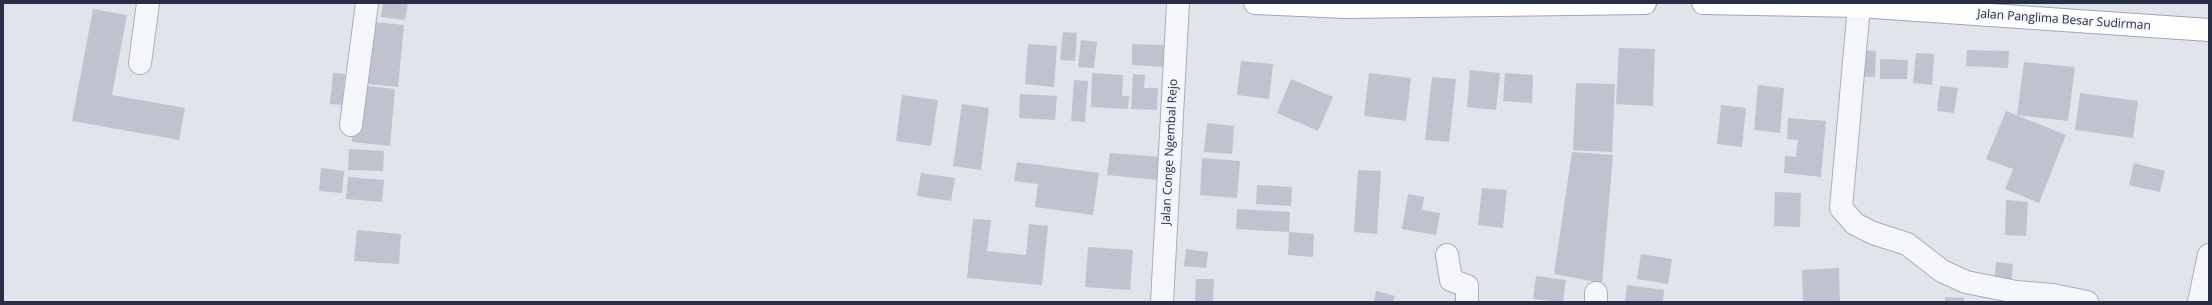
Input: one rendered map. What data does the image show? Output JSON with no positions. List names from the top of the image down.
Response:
{
  "streets": {
    "main road": ["Jalan Panglima Besar Sudirman"],
    "street": ["Jalan Conge Ngembal Rejo"]
  }
}
